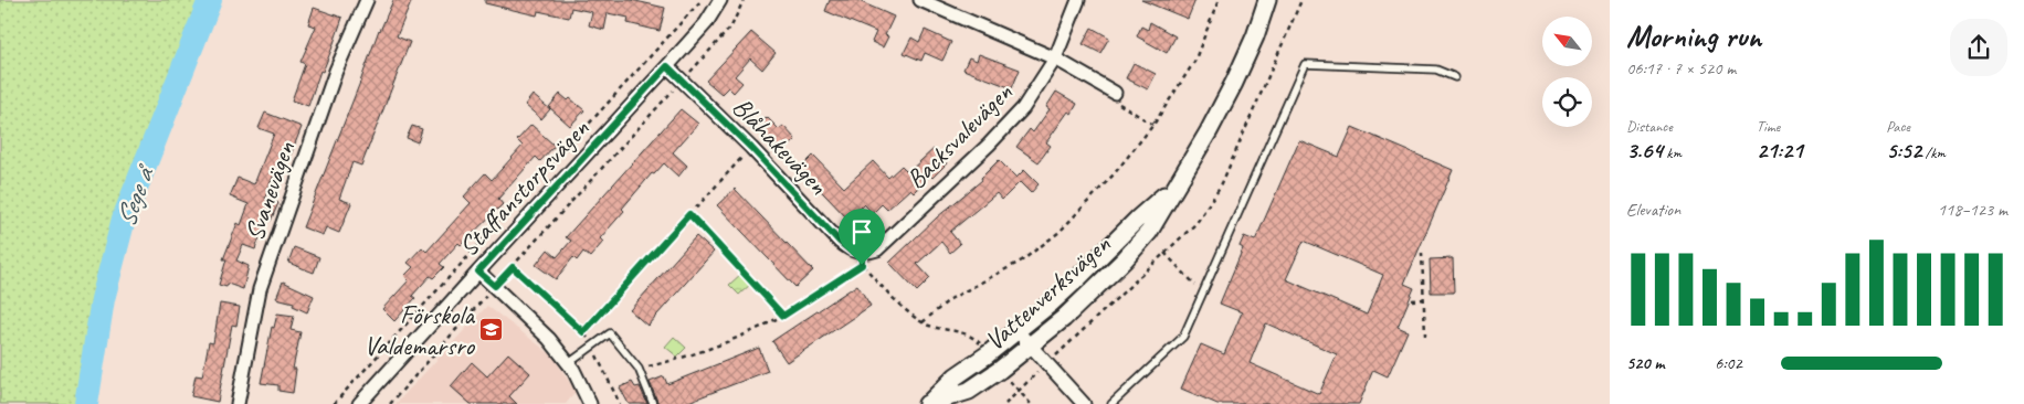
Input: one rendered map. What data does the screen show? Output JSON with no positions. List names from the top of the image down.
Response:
{
  "streets": {
    "street": [
      "Backsvalevägen",
      "Blåhakevägen",
      "Staffanstorpsvägen",
      "Svanevägen",
      "Vattenverksvägen"
    ]
  },
  "crossings": [
    ["Backsvalevägen", "Blåhakevägen"],
    ["Blåhakevägen", "Staffanstorpsvägen"]
  ],
  "water": ["Sege å"],
  "places": {
    "school or university": ["Förskola Valdemarsro"]
  },
  "north": "top left",
  "page": {
    "heading": ["Morning run", "06:17 · 7 × 520 m"],
    "stats": [
      ["Distance", "3.64 km"],
      ["Time", "21:21"],
      ["Pace", "5:52 /km"]
    ],
    "chart": ["Elevation", "118–123 m"],
    "list": [
      {
        "name": "520 m",
        "note": "6:02"
      }
    ]
  }
}
